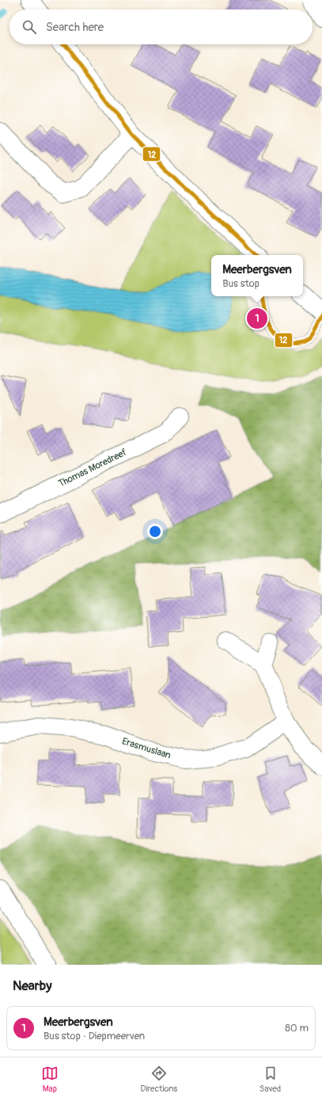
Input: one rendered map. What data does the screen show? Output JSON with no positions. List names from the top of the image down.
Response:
{
  "streets": {
    "street": ["Thomas Moredreef", "Erasmuslaan"]
  },
  "lines": ["transit line 12"],
  "page": {
    "search": "Search here",
    "popup": ["Meerbergsven", "Bus stop"],
    "pins": "1",
    "heading": "Nearby",
    "list": [
      {
        "mark": "1",
        "name": "Meerbergsven",
        "note": "Bus stop · Diepmeerven",
        "value": "80 m"
      }
    ],
    "nav": ["Map", "Directions", "Saved"]
  }
}
